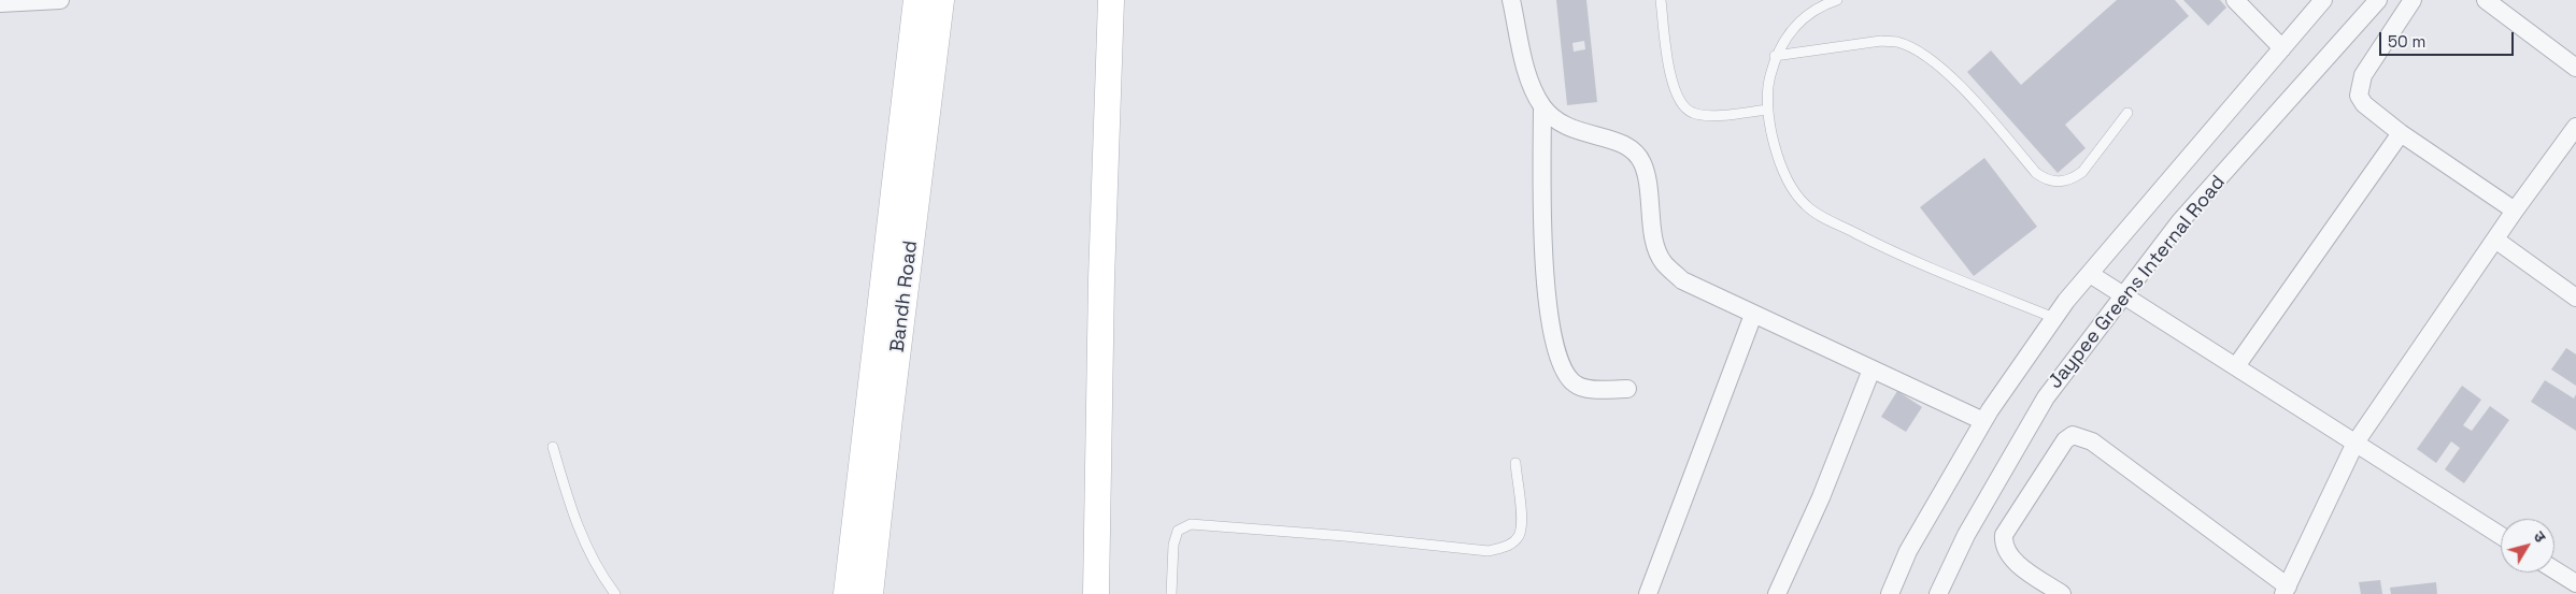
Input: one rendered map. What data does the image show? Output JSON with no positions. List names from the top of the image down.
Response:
{
  "streets": {
    "main road": ["Bandh Road"],
    "street": ["Jaypee Greens Internal Road"]
  },
  "scale_bar": "50 m",
  "north": "top right"
}
